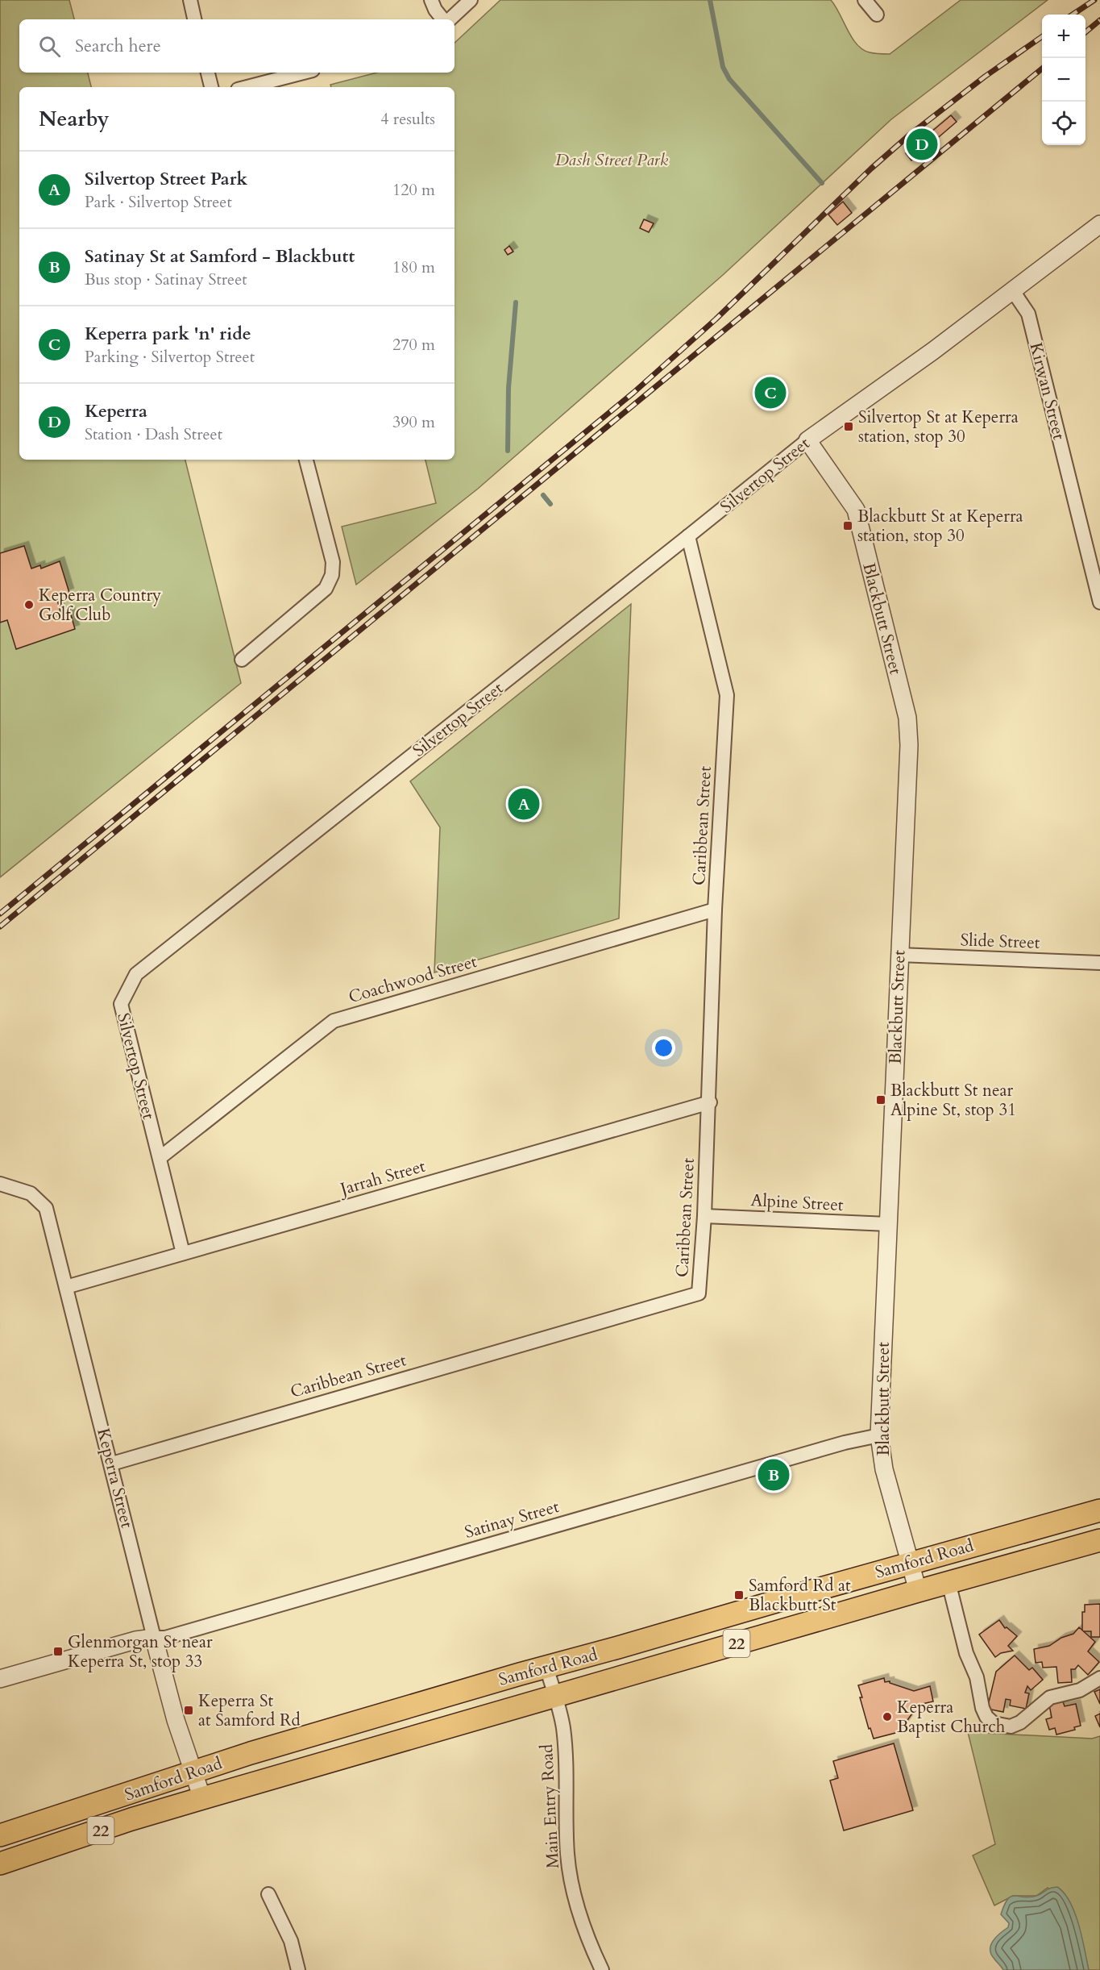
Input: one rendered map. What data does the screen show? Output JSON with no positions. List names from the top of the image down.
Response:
{
  "streets": {
    "main road": ["Samford Road", "22"],
    "street": [
      "Kirwan Street",
      "Silvertop Street",
      "Blackbutt Street",
      "Caribbean Street",
      "Slide Street",
      "Coachwood Street",
      "Jarrah Street",
      "Alpine Street",
      "Keperra Street",
      "Satinay Street",
      "Main Entry Road"
    ]
  },
  "crossings": [
    ["Kirwan Street", "Silvertop Street"],
    ["Silvertop Street", "Blackbutt Street"],
    ["Silvertop Street", "Caribbean Street"],
    ["Silvertop Street", "Coachwood Street"],
    ["Silvertop Street", "Jarrah Street"],
    ["Blackbutt Street", "Slide Street"],
    ["Blackbutt Street", "Alpine Street"],
    ["Blackbutt Street", "Satinay Street"],
    ["Blackbutt Street", "Samford Road"],
    ["Caribbean Street", "Coachwood Street"],
    ["Caribbean Street", "Jarrah Street"],
    ["Caribbean Street", "Alpine Street"],
    ["Caribbean Street", "Keperra Street"],
    ["Jarrah Street", "Keperra Street"],
    ["Keperra Street", "Satinay Street"],
    ["Keperra Street", "Samford Road"],
    ["Samford Road", "Main Entry Road"]
  ],
  "parks": ["Dash Street Park"],
  "places": {
    "transit": [
      "Silvertop St at Keperra station, stop 30",
      "Blackbutt St at Keperra station, stop 30",
      "Blackbutt St near Alpine St, stop 31",
      "Samford Rd at Blackbutt St",
      "Glenmorgan St near Keperra St, stop 33",
      "Keperra St at Samford Rd"
    ],
    "other": ["Keperra Country Golf Club", "Keperra Baptist Church"]
  },
  "page": {
    "map_buttons": ["+", "−"],
    "search": "Search here",
    "heading": ["Nearby", "4 results"],
    "pins": [
      "D",
      "C",
      "A",
      "B"
    ],
    "list": [
      {
        "mark": "A",
        "name": "Silvertop Street Park",
        "note": "Park · Silvertop Street",
        "value": "120 m"
      },
      {
        "mark": "B",
        "name": "Satinay St at Samford - Blackbutt",
        "note": "Bus stop · Satinay Street",
        "value": "180 m"
      },
      {
        "mark": "C",
        "name": "Keperra park 'n' ride",
        "note": "Parking · Silvertop Street",
        "value": "270 m"
      },
      {
        "mark": "D",
        "name": "Keperra",
        "note": "Station · Dash Street",
        "value": "390 m"
      }
    ]
  }
}
